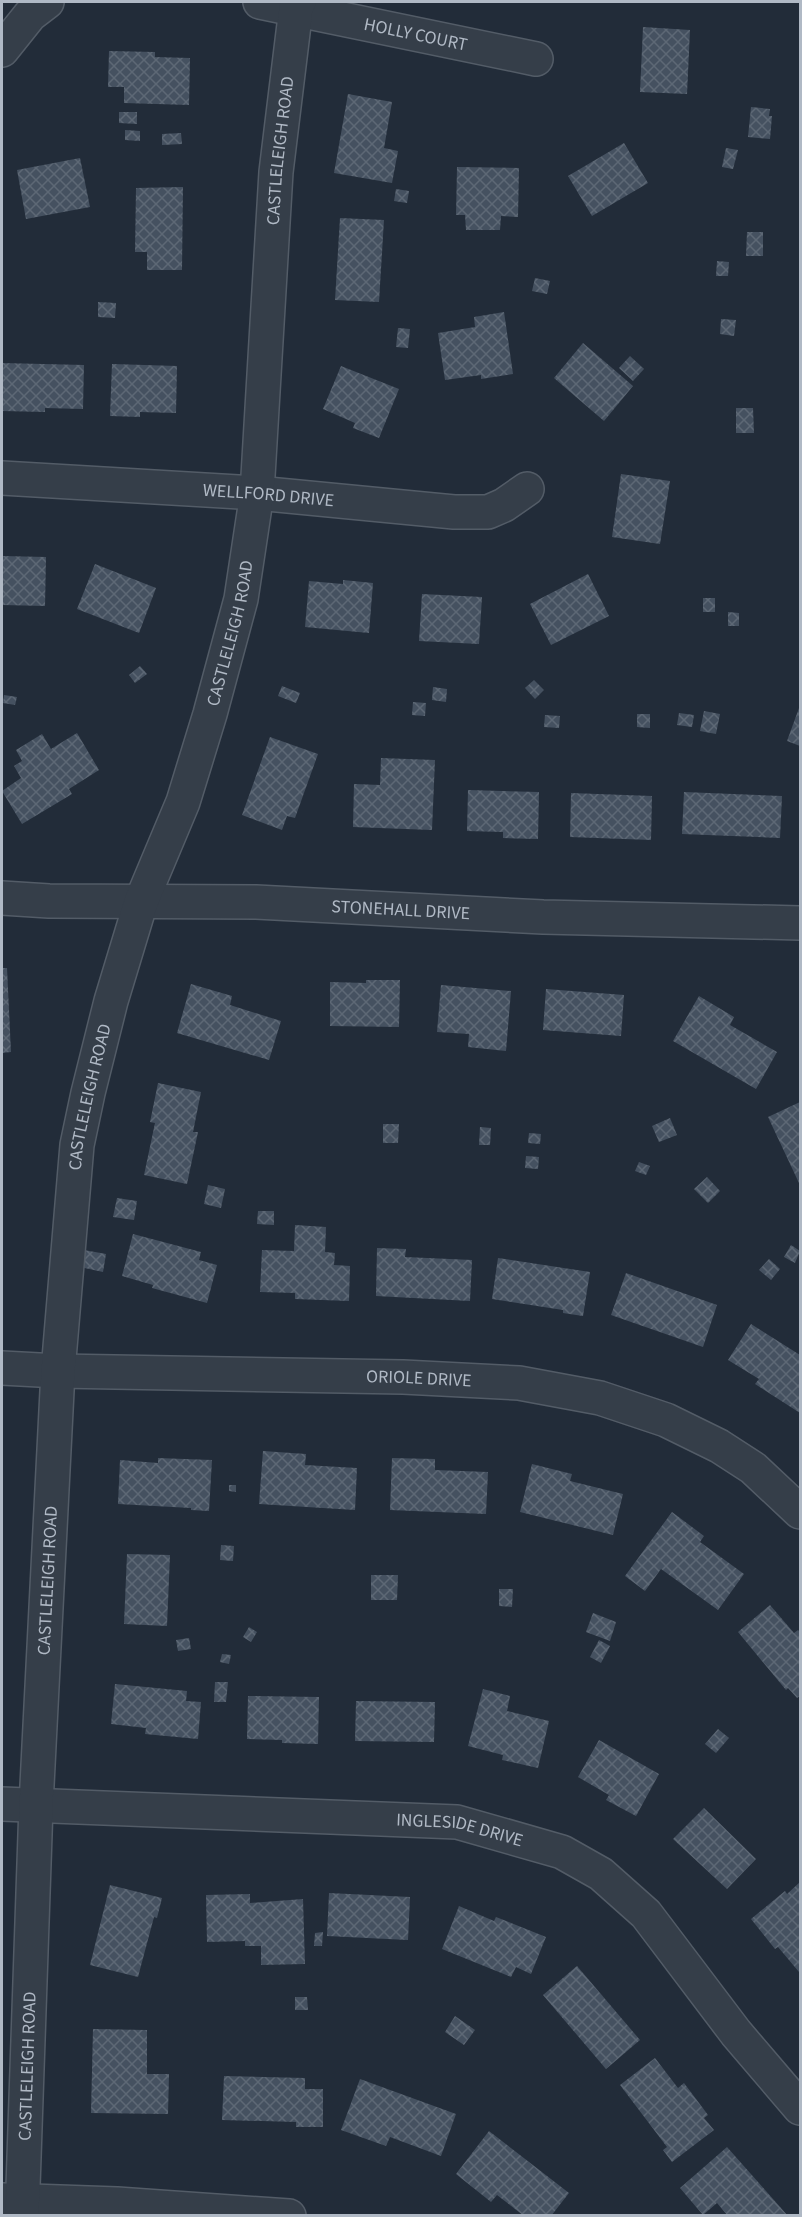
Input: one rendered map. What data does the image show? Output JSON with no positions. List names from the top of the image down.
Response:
{
  "streets": {
    "street": [
      "HOLLY COURT",
      "CASTLELEIGH ROAD",
      "WELLFORD DRIVE",
      "STONEHALL DRIVE",
      "ORIOLE DRIVE",
      "INGLESIDE DRIVE"
    ]
  },
  "crossings": [
    ["HOLLY COURT", "CASTLELEIGH ROAD"],
    ["CASTLELEIGH ROAD", "WELLFORD DRIVE"],
    ["CASTLELEIGH ROAD", "STONEHALL DRIVE"],
    ["CASTLELEIGH ROAD", "ORIOLE DRIVE"],
    ["CASTLELEIGH ROAD", "INGLESIDE DRIVE"]
  ]
}
